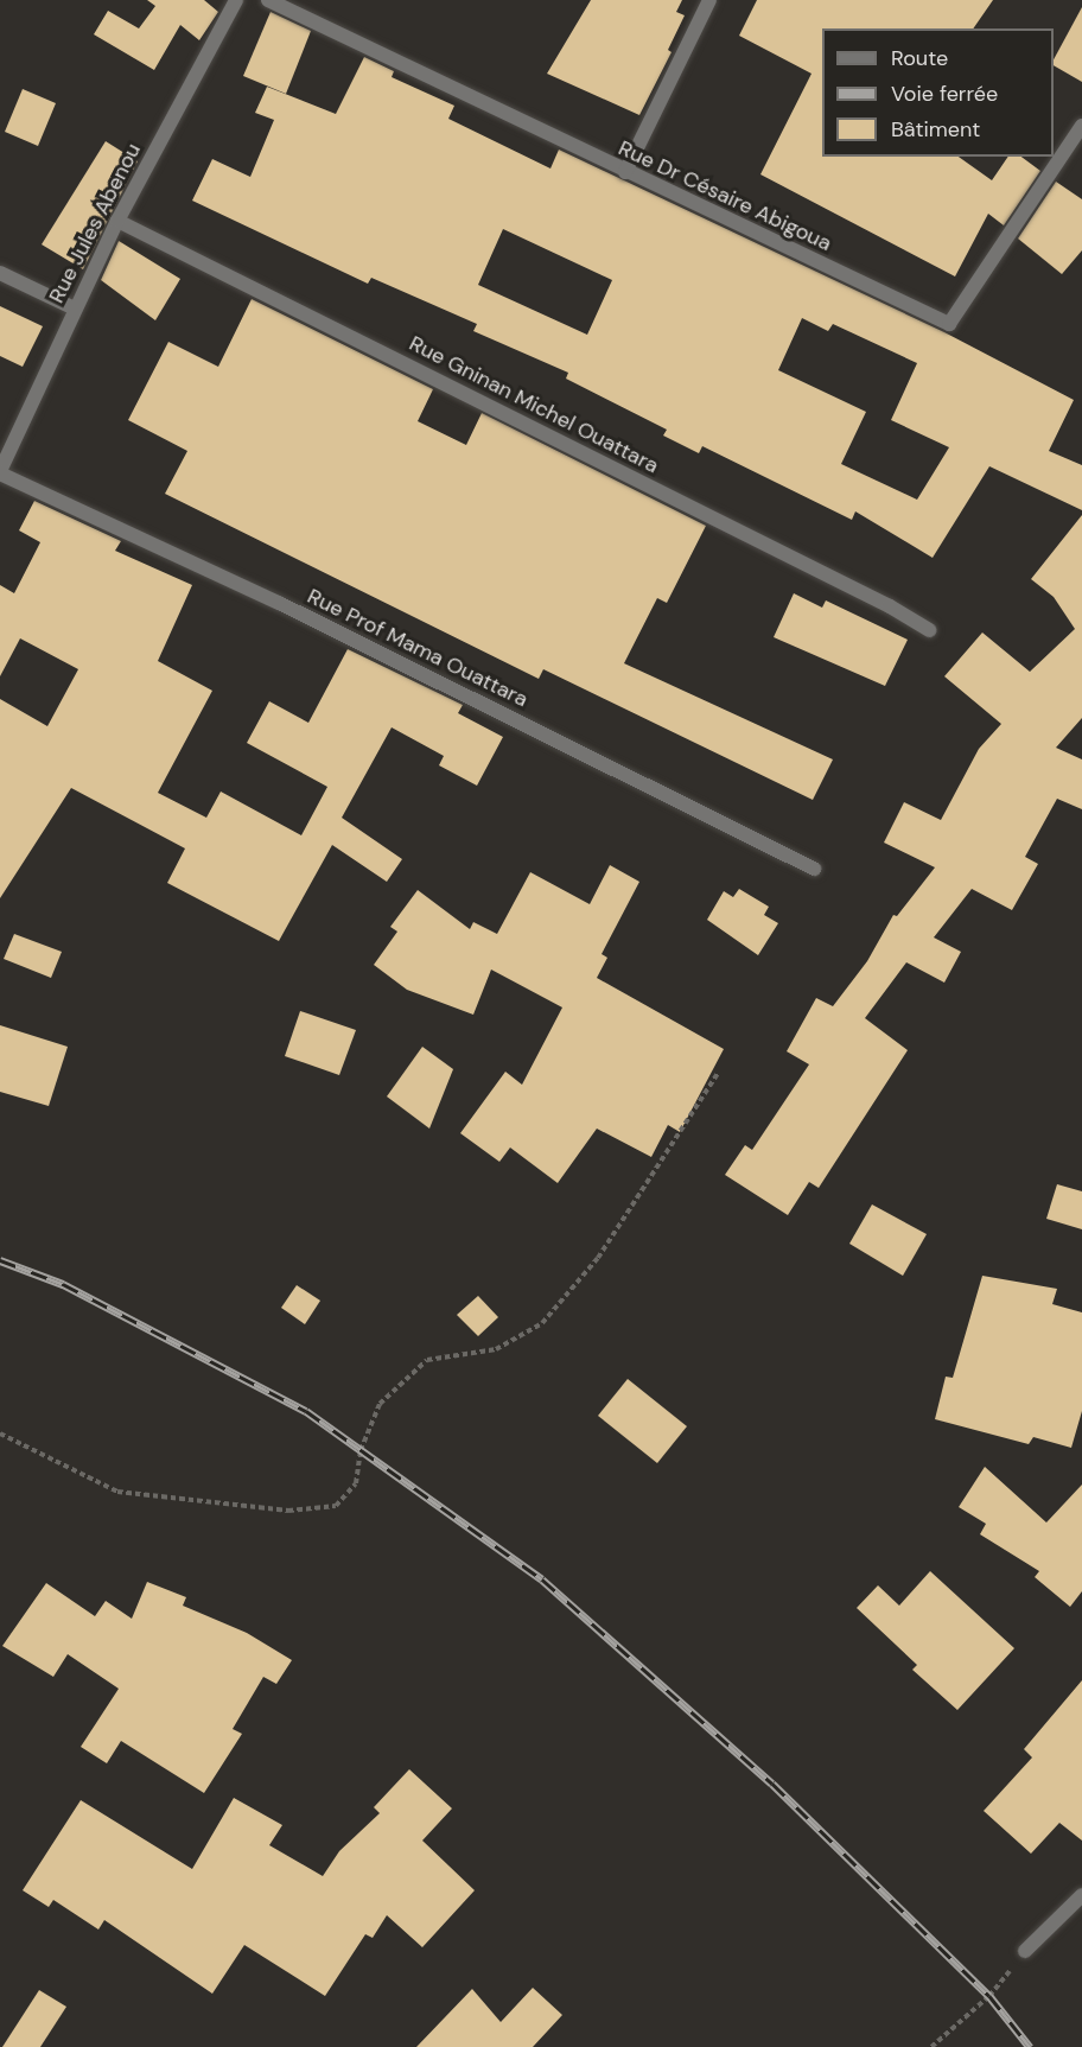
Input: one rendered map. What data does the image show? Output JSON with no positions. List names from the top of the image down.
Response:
{
  "streets": {
    "street": [
      "Rue Dr Césaire Abigoua",
      "Rue Jules Abenou",
      "Rue Gninan Michel Ouattara",
      "Rue Prof Mama Ouattara"
    ]
  },
  "crossings": [
    ["Rue Jules Abenou", "Rue Gninan Michel Ouattara"],
    ["Rue Jules Abenou", "Rue Prof Mama Ouattara"]
  ],
  "legend": ["Route", "Voie ferrée", "Bâtiment"]
}
